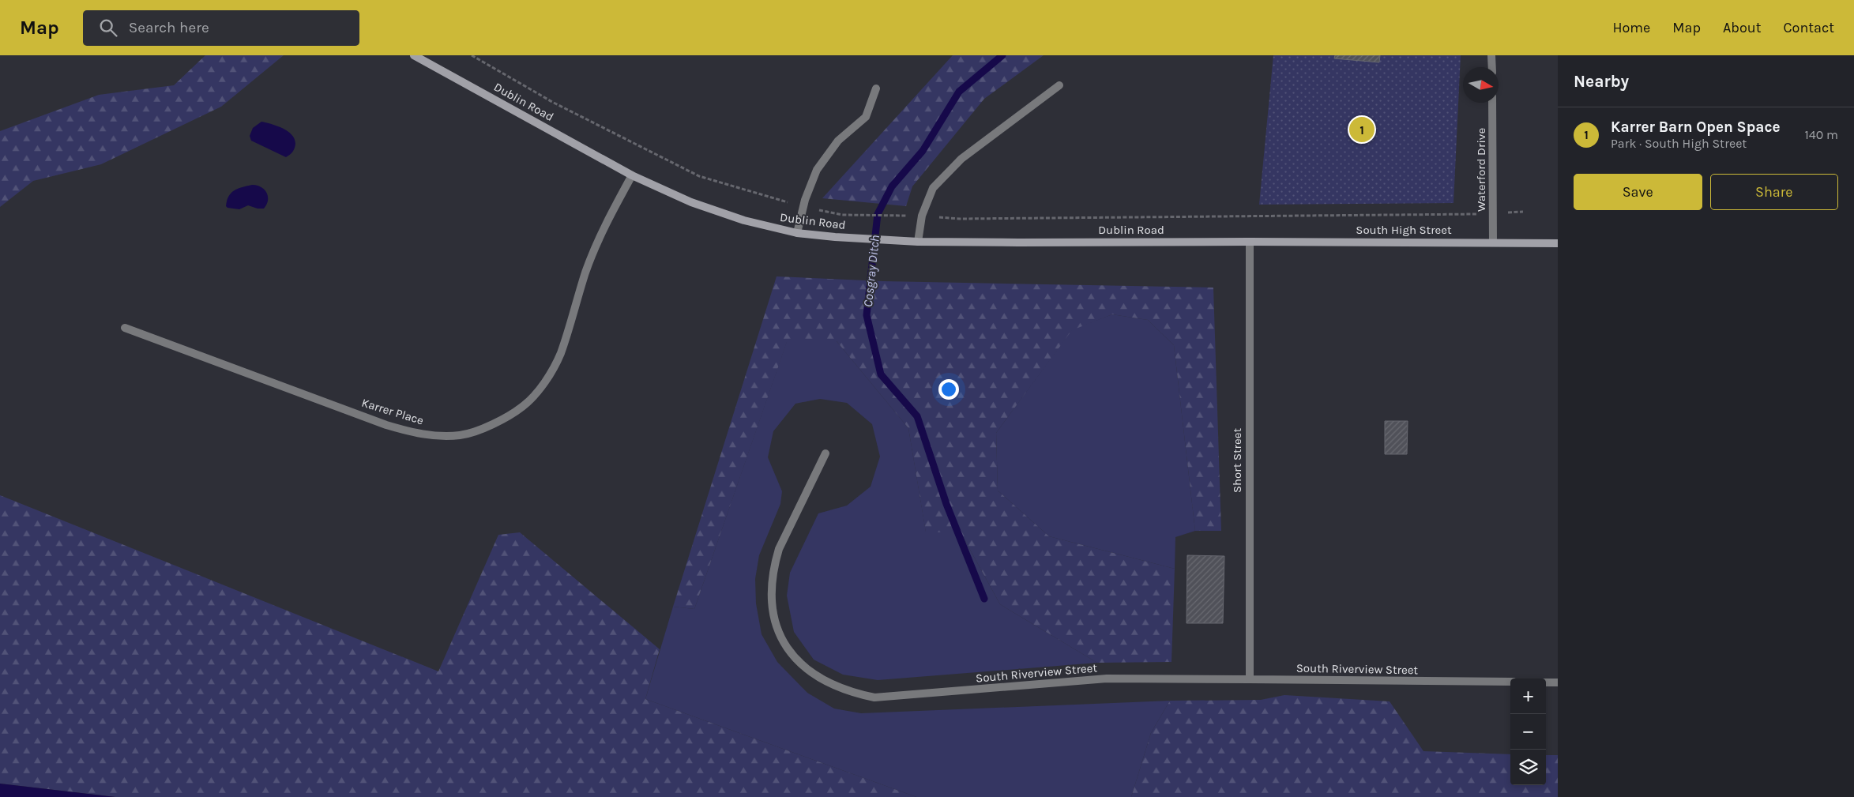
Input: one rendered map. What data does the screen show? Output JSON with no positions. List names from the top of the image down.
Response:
{
  "streets": {
    "main road": ["Dublin Road", "South High Street"],
    "street": [
      "Waterford Drive",
      "Karrer Place",
      "Short Street",
      "South Riverview Street"
    ]
  },
  "crossings": [
    ["Dublin Road", "South High Street"],
    ["Dublin Road", "Karrer Place"],
    ["Dublin Road", "Short Street"],
    ["Waterford Drive", "South High Street"],
    ["South High Street", "Short Street"],
    ["Short Street", "South Riverview Street"]
  ],
  "water": ["Cosgray Ditch"],
  "north": "right",
  "page": {
    "header": "Map",
    "search": "Search here",
    "nav": [
      "Home",
      "Map",
      "About",
      "Contact"
    ],
    "heading": "Nearby",
    "list": [
      {
        "mark": "1",
        "name": "Karrer Barn Open Space",
        "note": "Park · South High Street",
        "value": "140 m"
      }
    ],
    "pins": "1",
    "buttons": ["Save", "Share"],
    "map_buttons": ["+", "−"]
  }
}
